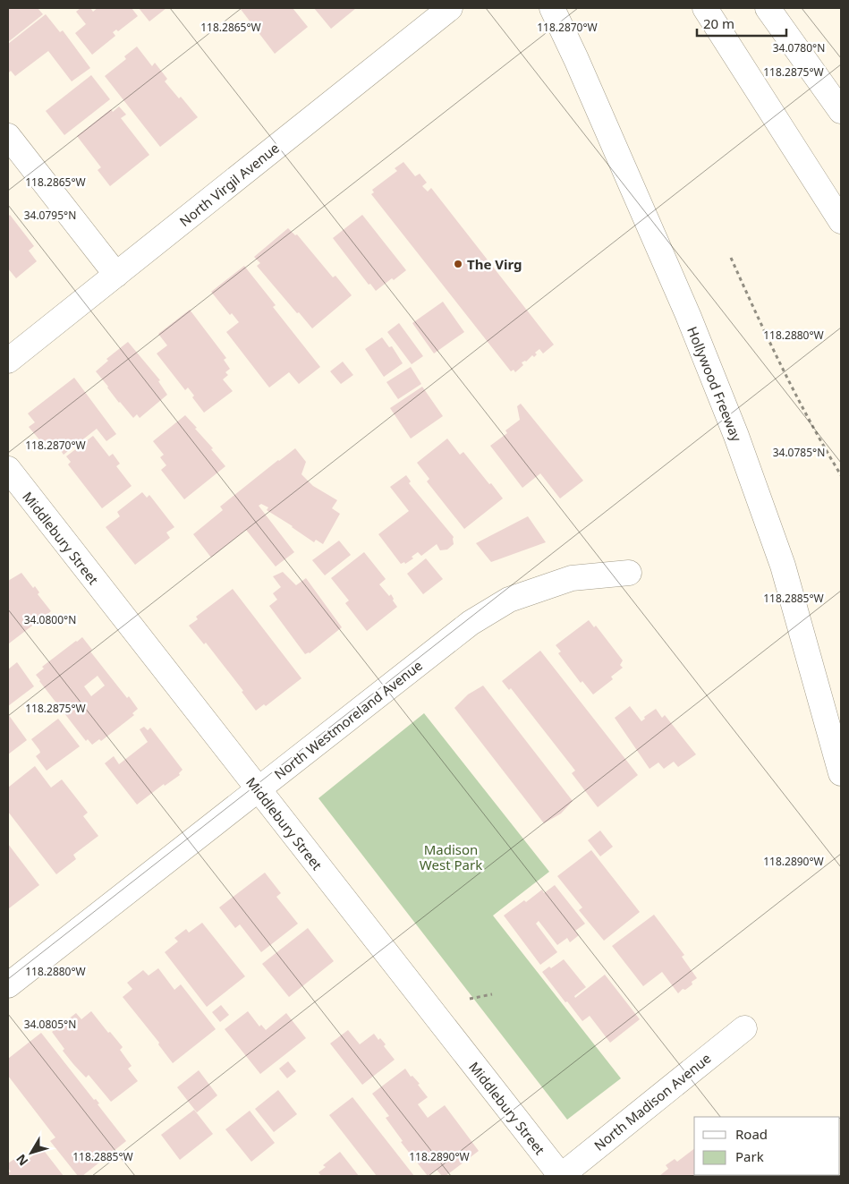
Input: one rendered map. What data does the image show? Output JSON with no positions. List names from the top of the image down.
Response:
{
  "streets": {
    "main road": [
      "North Virgil Avenue",
      "Hollywood Freeway",
      "Middlebury Street",
      "North Westmoreland Avenue",
      "North Madison Avenue"
    ]
  },
  "crossings": [
    ["Middlebury Street", "North Westmoreland Avenue"],
    ["Middlebury Street", "North Madison Avenue"]
  ],
  "parks": ["Madison West Park"],
  "places": ["The Virg"],
  "legend": ["Road", "Park"],
  "scale_bar": "20 m",
  "north": "bottom left",
  "coordinates": [
    "118.2865°W",
    "118.2870°W",
    "34.0780°N",
    "118.2875°W",
    "34.0795°N",
    "118.2880°W",
    "34.0785°N",
    "118.2885°W",
    "34.0800°N",
    "118.2890°W",
    "34.0805°N"
  ]
}
